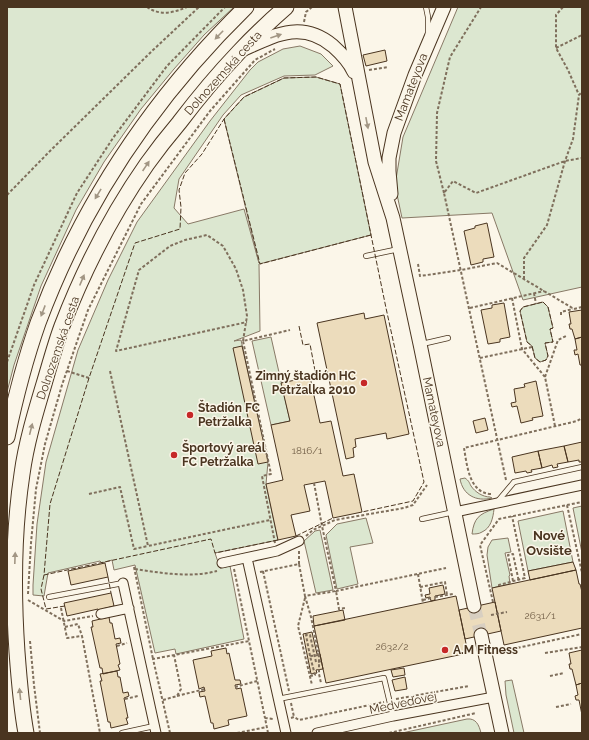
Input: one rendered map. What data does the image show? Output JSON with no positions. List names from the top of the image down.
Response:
{
  "streets": {
    "main road": ["Dolnozemská cesta"],
    "street": ["Mamateyova", "Medveďovej"]
  },
  "districts": ["Nové Ovsište"],
  "places": [
    "Zimný štadión HC Petržalka 2010",
    "Štadión FC Petržalka",
    "Športový areál FC Petržalka",
    "A.M Fitness"
  ],
  "house_numbers": ["1816/1", "2631/1", "2632/2"]
}
